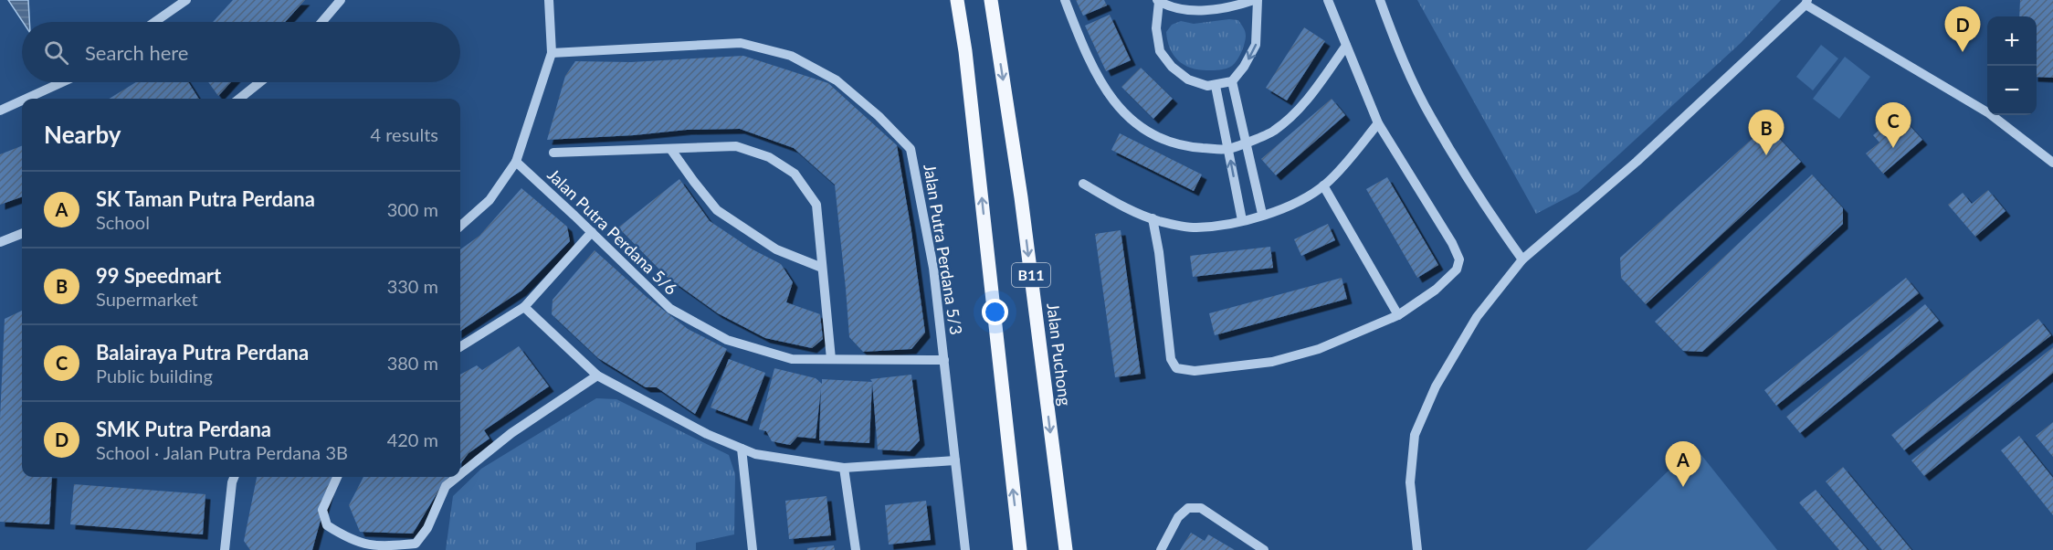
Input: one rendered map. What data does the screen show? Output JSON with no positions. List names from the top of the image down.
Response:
{
  "streets": {
    "main road": ["B11", "Jalan Puchong"],
    "street": ["Jalan Putra Perdana 5/6", "Jalan Putra Perdana 5/3"]
  },
  "crossings": [
    ["Jalan Putra Perdana 5/6", "Jalan Putra Perdana 5/3"]
  ],
  "page": {
    "pins": [
      "D",
      "C",
      "B",
      "A"
    ],
    "map_buttons": ["+", "−"],
    "search": "Search here",
    "heading": ["Nearby", "4 results"],
    "list": [
      {
        "mark": "A",
        "name": "SK Taman Putra Perdana",
        "note": "School",
        "value": "300 m"
      },
      {
        "mark": "B",
        "name": "99 Speedmart",
        "note": "Supermarket",
        "value": "330 m"
      },
      {
        "mark": "C",
        "name": "Balairaya Putra Perdana",
        "note": "Public building",
        "value": "380 m"
      },
      {
        "mark": "D",
        "name": "SMK Putra Perdana",
        "note": "School · Jalan Putra Perdana 3B",
        "value": "420 m"
      }
    ]
  }
}
